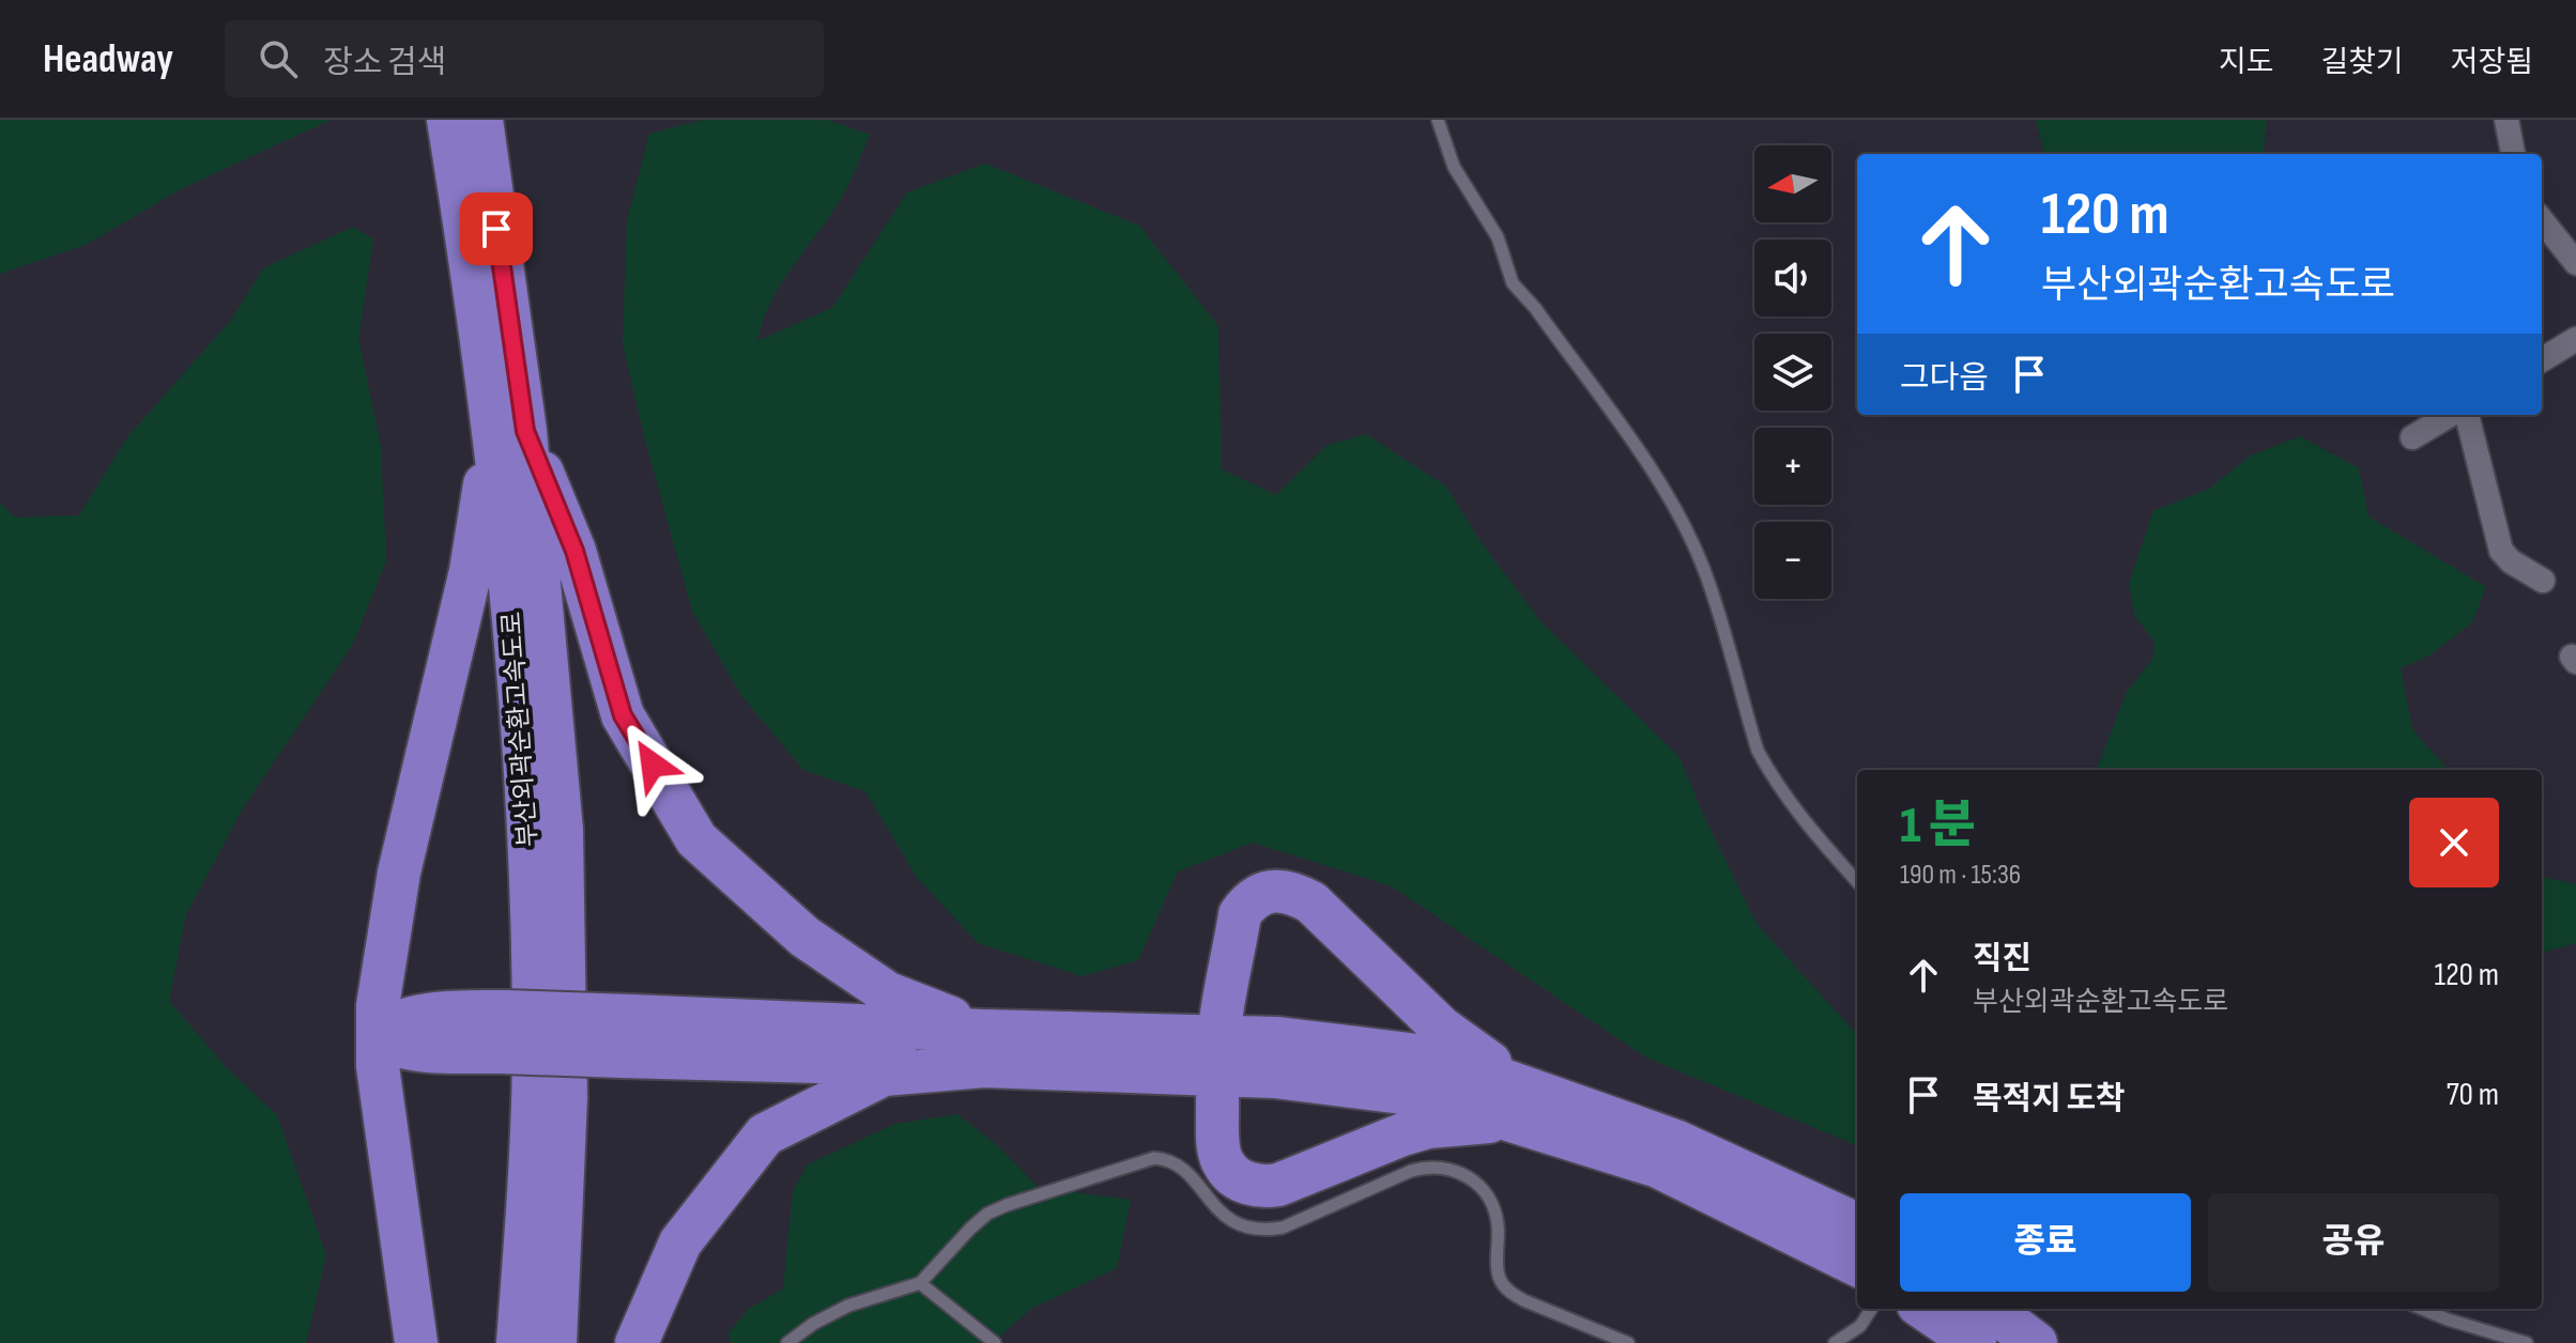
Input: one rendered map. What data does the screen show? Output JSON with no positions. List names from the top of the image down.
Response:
{
  "streets": {
    "highway": ["부산외곽순환고속도로"]
  },
  "north": "left",
  "page": {
    "header": "Headway",
    "search": "장소 검색",
    "nav": ["지도", "길찾기", "저장됨"],
    "map_buttons": ["+", "−"],
    "turn": ["120 m", "부산외곽순환고속도로"],
    "then": "그다음",
    "heading": ["1 분", "190 m · 15:36"],
    "list": [
      {
        "name": "직진",
        "note": "부산외곽순환고속도로",
        "value": "120 m"
      },
      {
        "name": "목적지 도착",
        "value": "70 m"
      }
    ],
    "buttons": ["종료", "공유"]
  }
}
